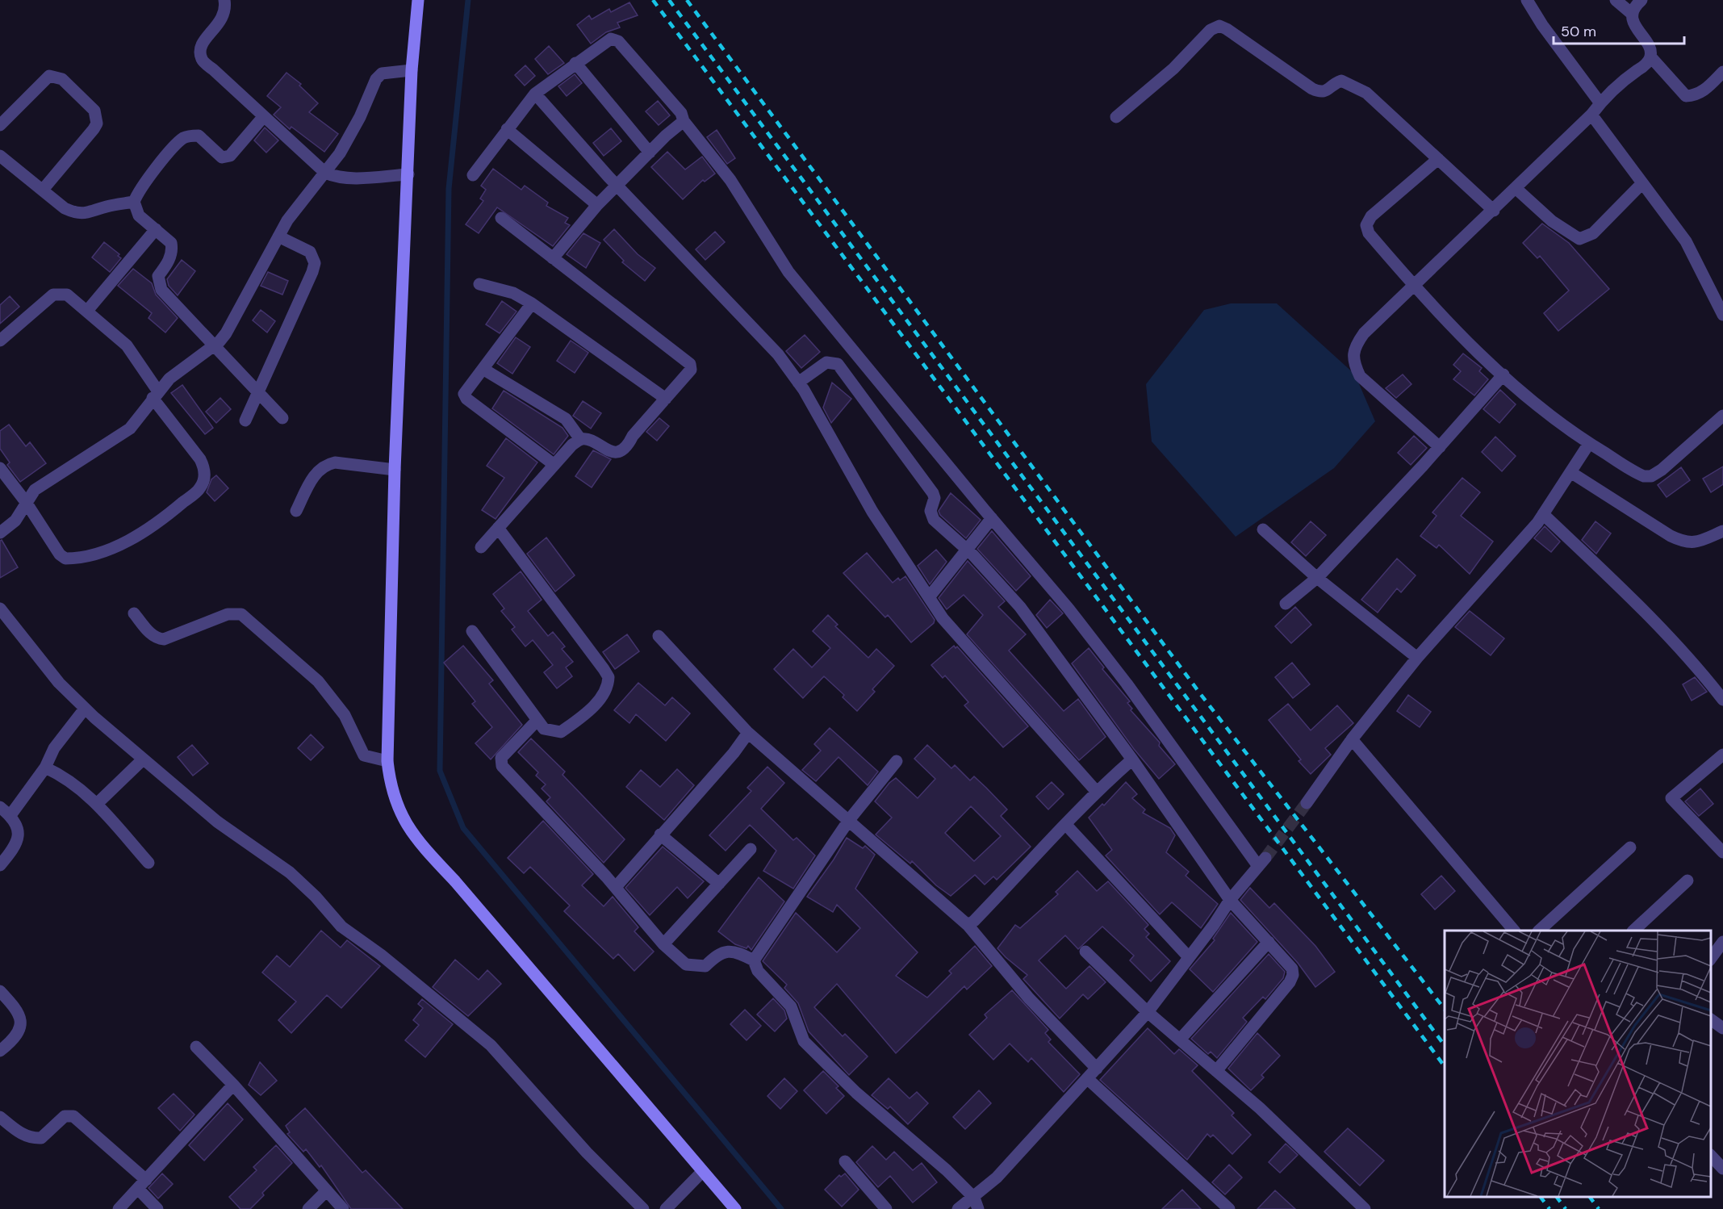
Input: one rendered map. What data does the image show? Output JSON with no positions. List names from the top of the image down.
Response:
{
  "scale_bar": "50 m"
}
